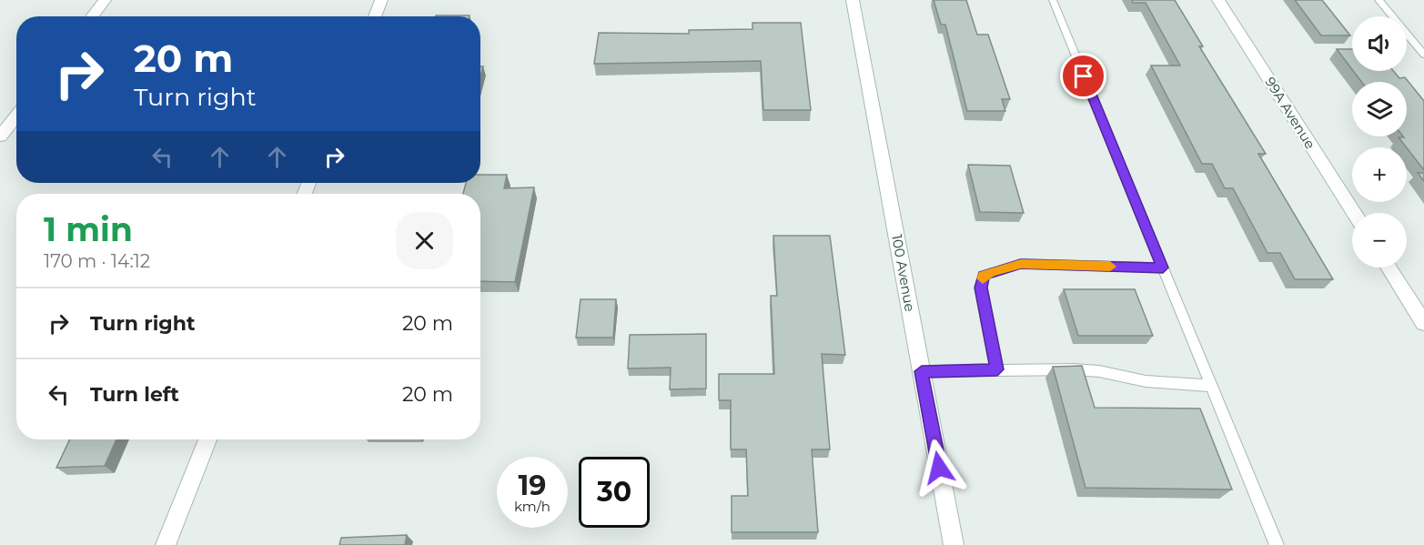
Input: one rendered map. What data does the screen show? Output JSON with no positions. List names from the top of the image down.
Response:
{
  "streets": {
    "street": ["99A Avenue", "100 Avenue"]
  },
  "page": {
    "map_buttons": ["+", "−"],
    "turn": ["20 m", "Turn right"],
    "heading": ["1 min", "170 m · 14:12"],
    "list": [
      {
        "name": "Turn right",
        "value": "20 m"
      },
      {
        "name": "Turn left",
        "value": "20 m"
      }
    ],
    "speed": "19 km/h",
    "limit": "30"
  }
}
